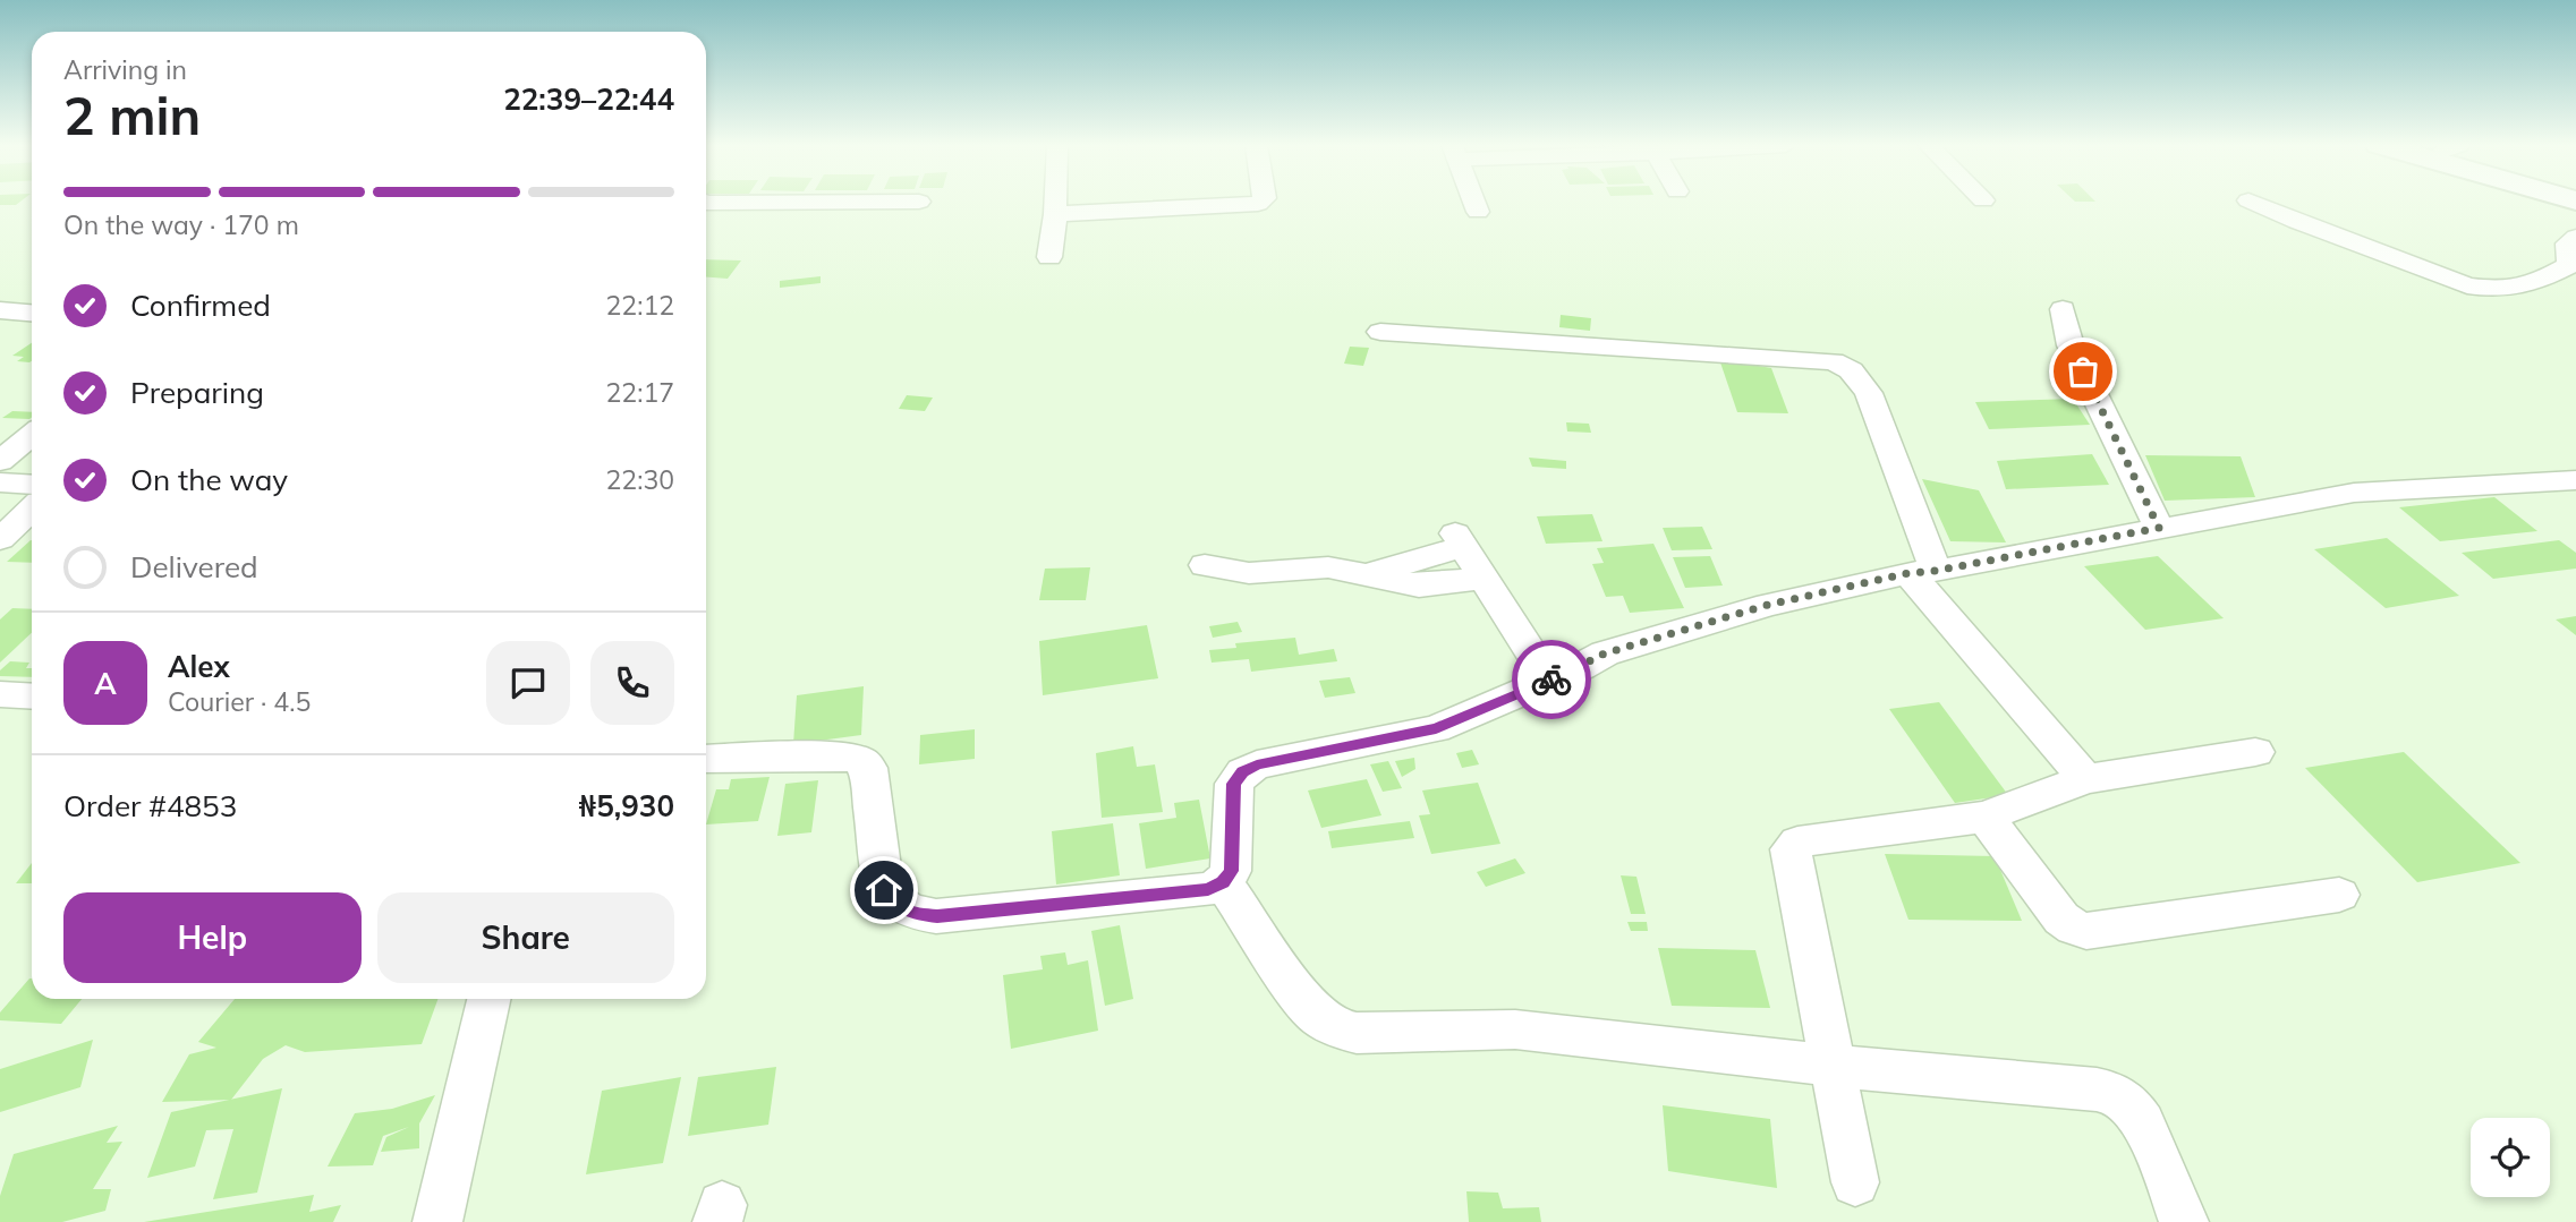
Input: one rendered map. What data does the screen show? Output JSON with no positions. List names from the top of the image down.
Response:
{
  "page": {
    "heading": ["2 min", "Arriving in", "22:39–22:44"],
    "panel": [
      "Alex",
      "Courier · 4.5",
      "Order #4853",
      "₦5,930"
    ],
    "bar": "On the way · 170 m",
    "list": [
      ["Confirmed", "22:12"],
      ["Preparing", "22:17"],
      ["On the way", "22:30"],
      "Delivered"
    ],
    "round": "A",
    "buttons": ["Help", "Share"]
  }
}
